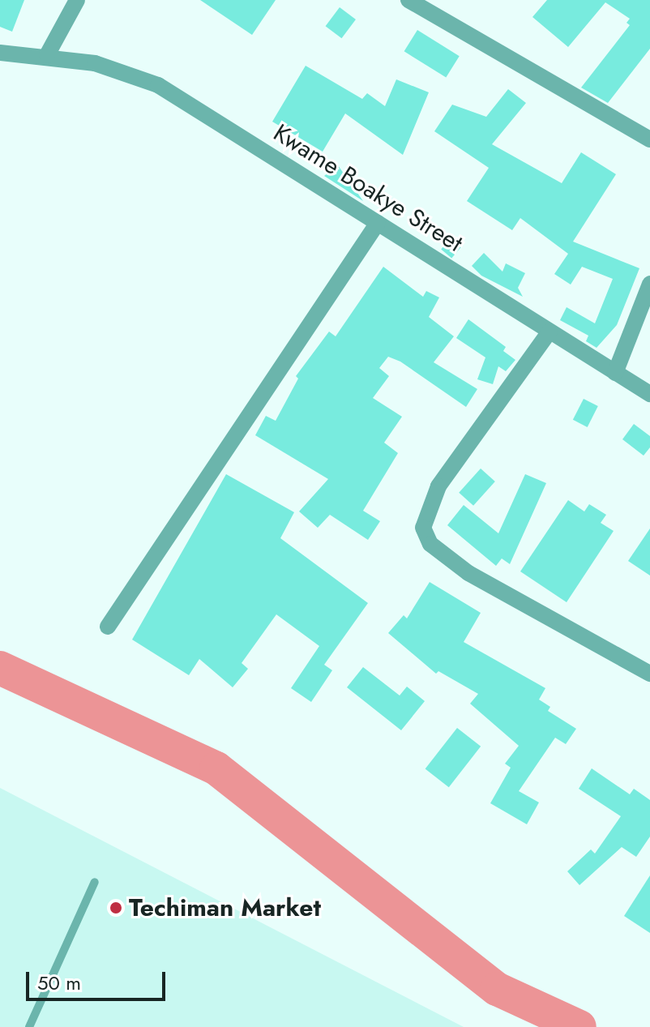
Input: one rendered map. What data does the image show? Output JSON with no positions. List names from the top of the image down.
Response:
{
  "streets": {
    "street": ["Kwame Boakye Street"]
  },
  "places": ["Techiman Market"],
  "scale_bar": "50 m"
}
